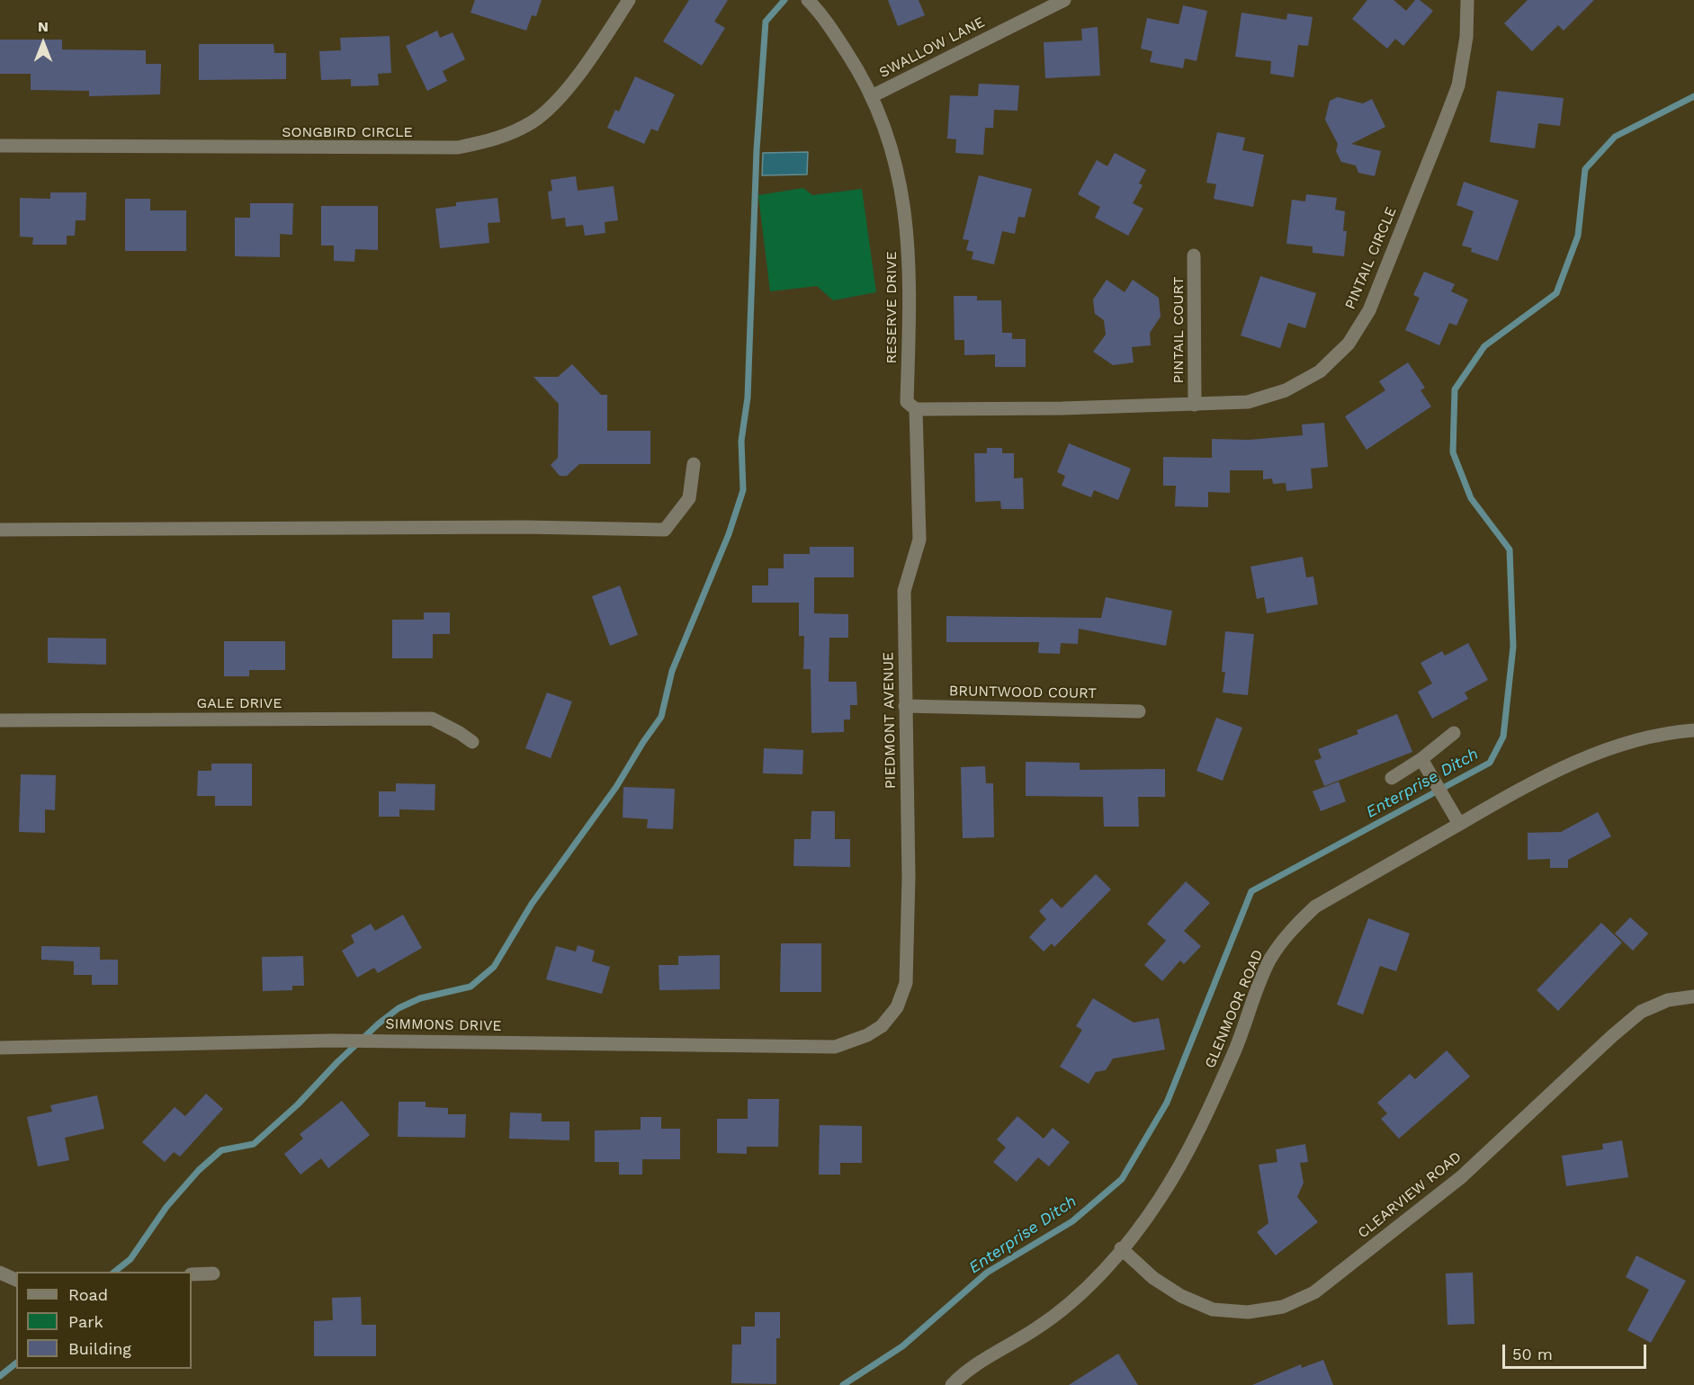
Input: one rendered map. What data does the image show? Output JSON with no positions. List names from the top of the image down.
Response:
{
  "streets": {
    "street": [
      "SWALLOW LANE",
      "SONGBIRD CIRCLE",
      "PINTAIL CIRCLE",
      "RESERVE DRIVE",
      "PINTAIL COURT",
      "BRUNTWOOD COURT",
      "GALE DRIVE",
      "PIEDMONT AVENUE",
      "GLENMOOR ROAD",
      "SIMMONS DRIVE",
      "CLEARVIEW ROAD"
    ]
  },
  "crossings": [
    ["SWALLOW LANE", "RESERVE DRIVE"],
    ["PINTAIL CIRCLE", "RESERVE DRIVE"],
    ["PINTAIL CIRCLE", "PINTAIL COURT"],
    ["PINTAIL CIRCLE", "PIEDMONT AVENUE"],
    ["RESERVE DRIVE", "PIEDMONT AVENUE"],
    ["BRUNTWOOD COURT", "PIEDMONT AVENUE"],
    ["PIEDMONT AVENUE", "SIMMONS DRIVE"],
    ["GLENMOOR ROAD", "CLEARVIEW ROAD"]
  ],
  "water": ["Enterprise Ditch"],
  "legend": ["Road", "Park", "Building"],
  "scale_bar": "50 m",
  "north": "top"
}
